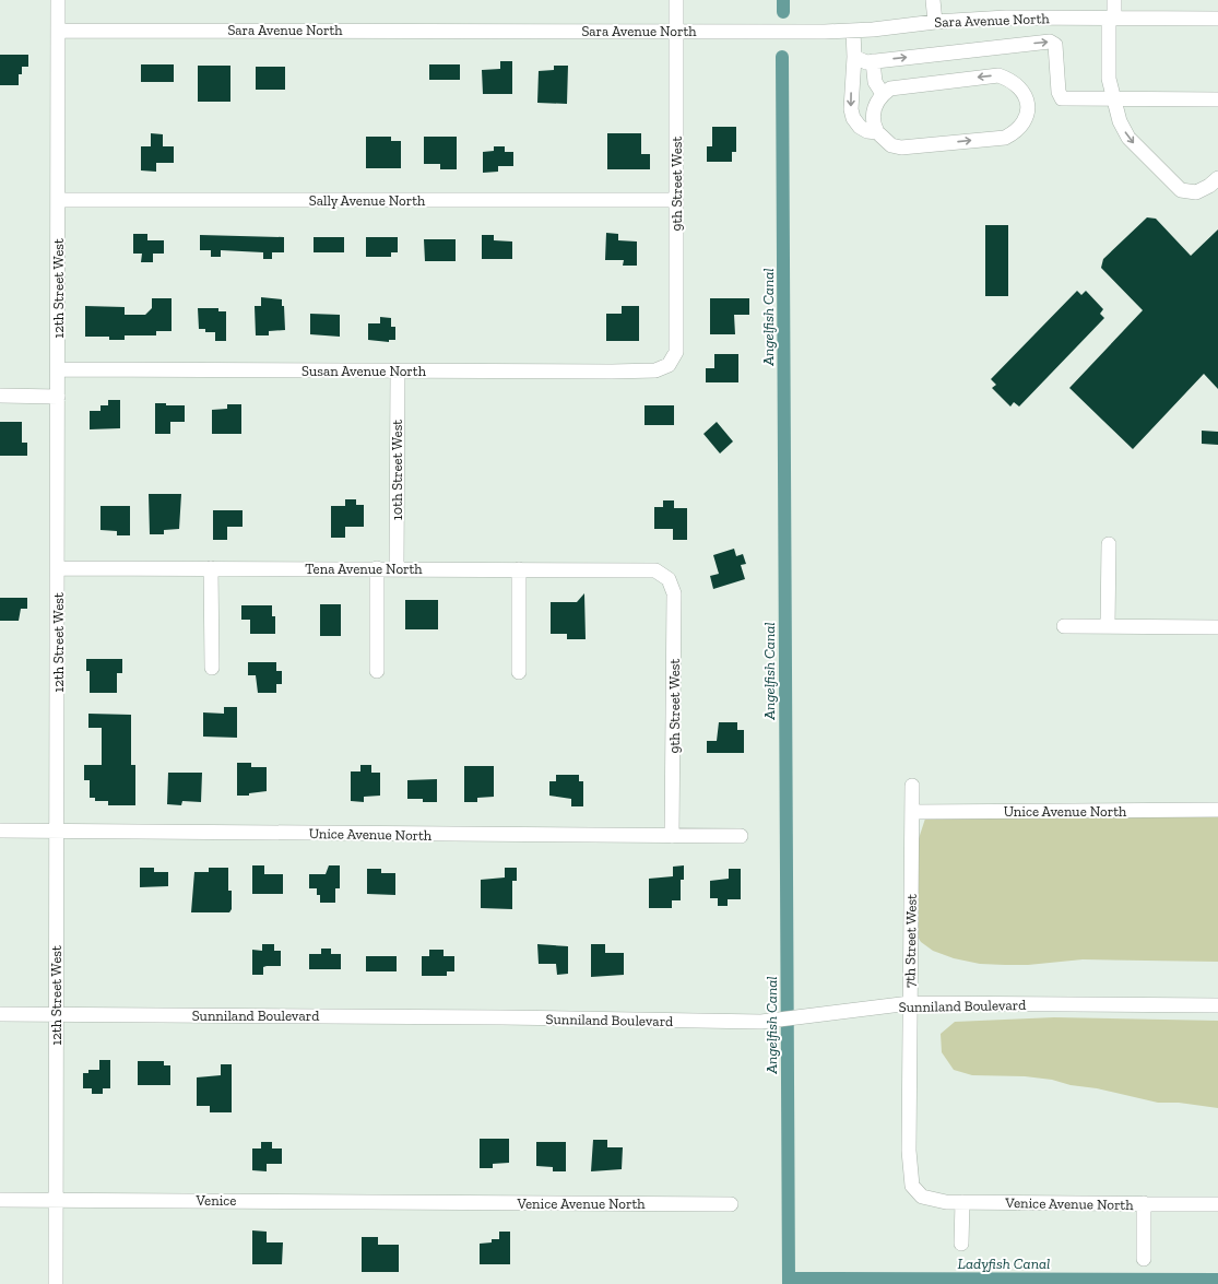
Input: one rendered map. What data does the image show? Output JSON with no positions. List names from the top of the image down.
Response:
{
  "streets": {
    "street": [
      "Sara Avenue North",
      "9th Street West",
      "Sally Avenue North",
      "12th Street West",
      "Susan Avenue North",
      "10th Street West",
      "Tena Avenue North",
      "Unice Avenue North",
      "7th Street West",
      "Sunniland Boulevard",
      "Venice",
      "Venice Avenue North"
    ]
  },
  "crossings": [
    ["Sara Avenue North", "9th Street West"],
    ["Sara Avenue North", "12th Street West"],
    ["9th Street West", "Sally Avenue North"],
    ["9th Street West", "Susan Avenue North"],
    ["9th Street West", "Tena Avenue North"],
    ["9th Street West", "Unice Avenue North"],
    ["Sally Avenue North", "12th Street West"],
    ["12th Street West", "Susan Avenue North"],
    ["12th Street West", "Tena Avenue North"],
    ["12th Street West", "Unice Avenue North"],
    ["12th Street West", "Sunniland Boulevard"],
    ["12th Street West", "Venice"],
    ["Susan Avenue North", "10th Street West"],
    ["10th Street West", "Tena Avenue North"],
    ["Unice Avenue North", "7th Street West"],
    ["7th Street West", "Sunniland Boulevard"],
    ["7th Street West", "Venice Avenue North"],
    ["Venice", "Venice Avenue North"]
  ],
  "water": ["Angelfish Canal", "Ladyfish Canal"]
}
